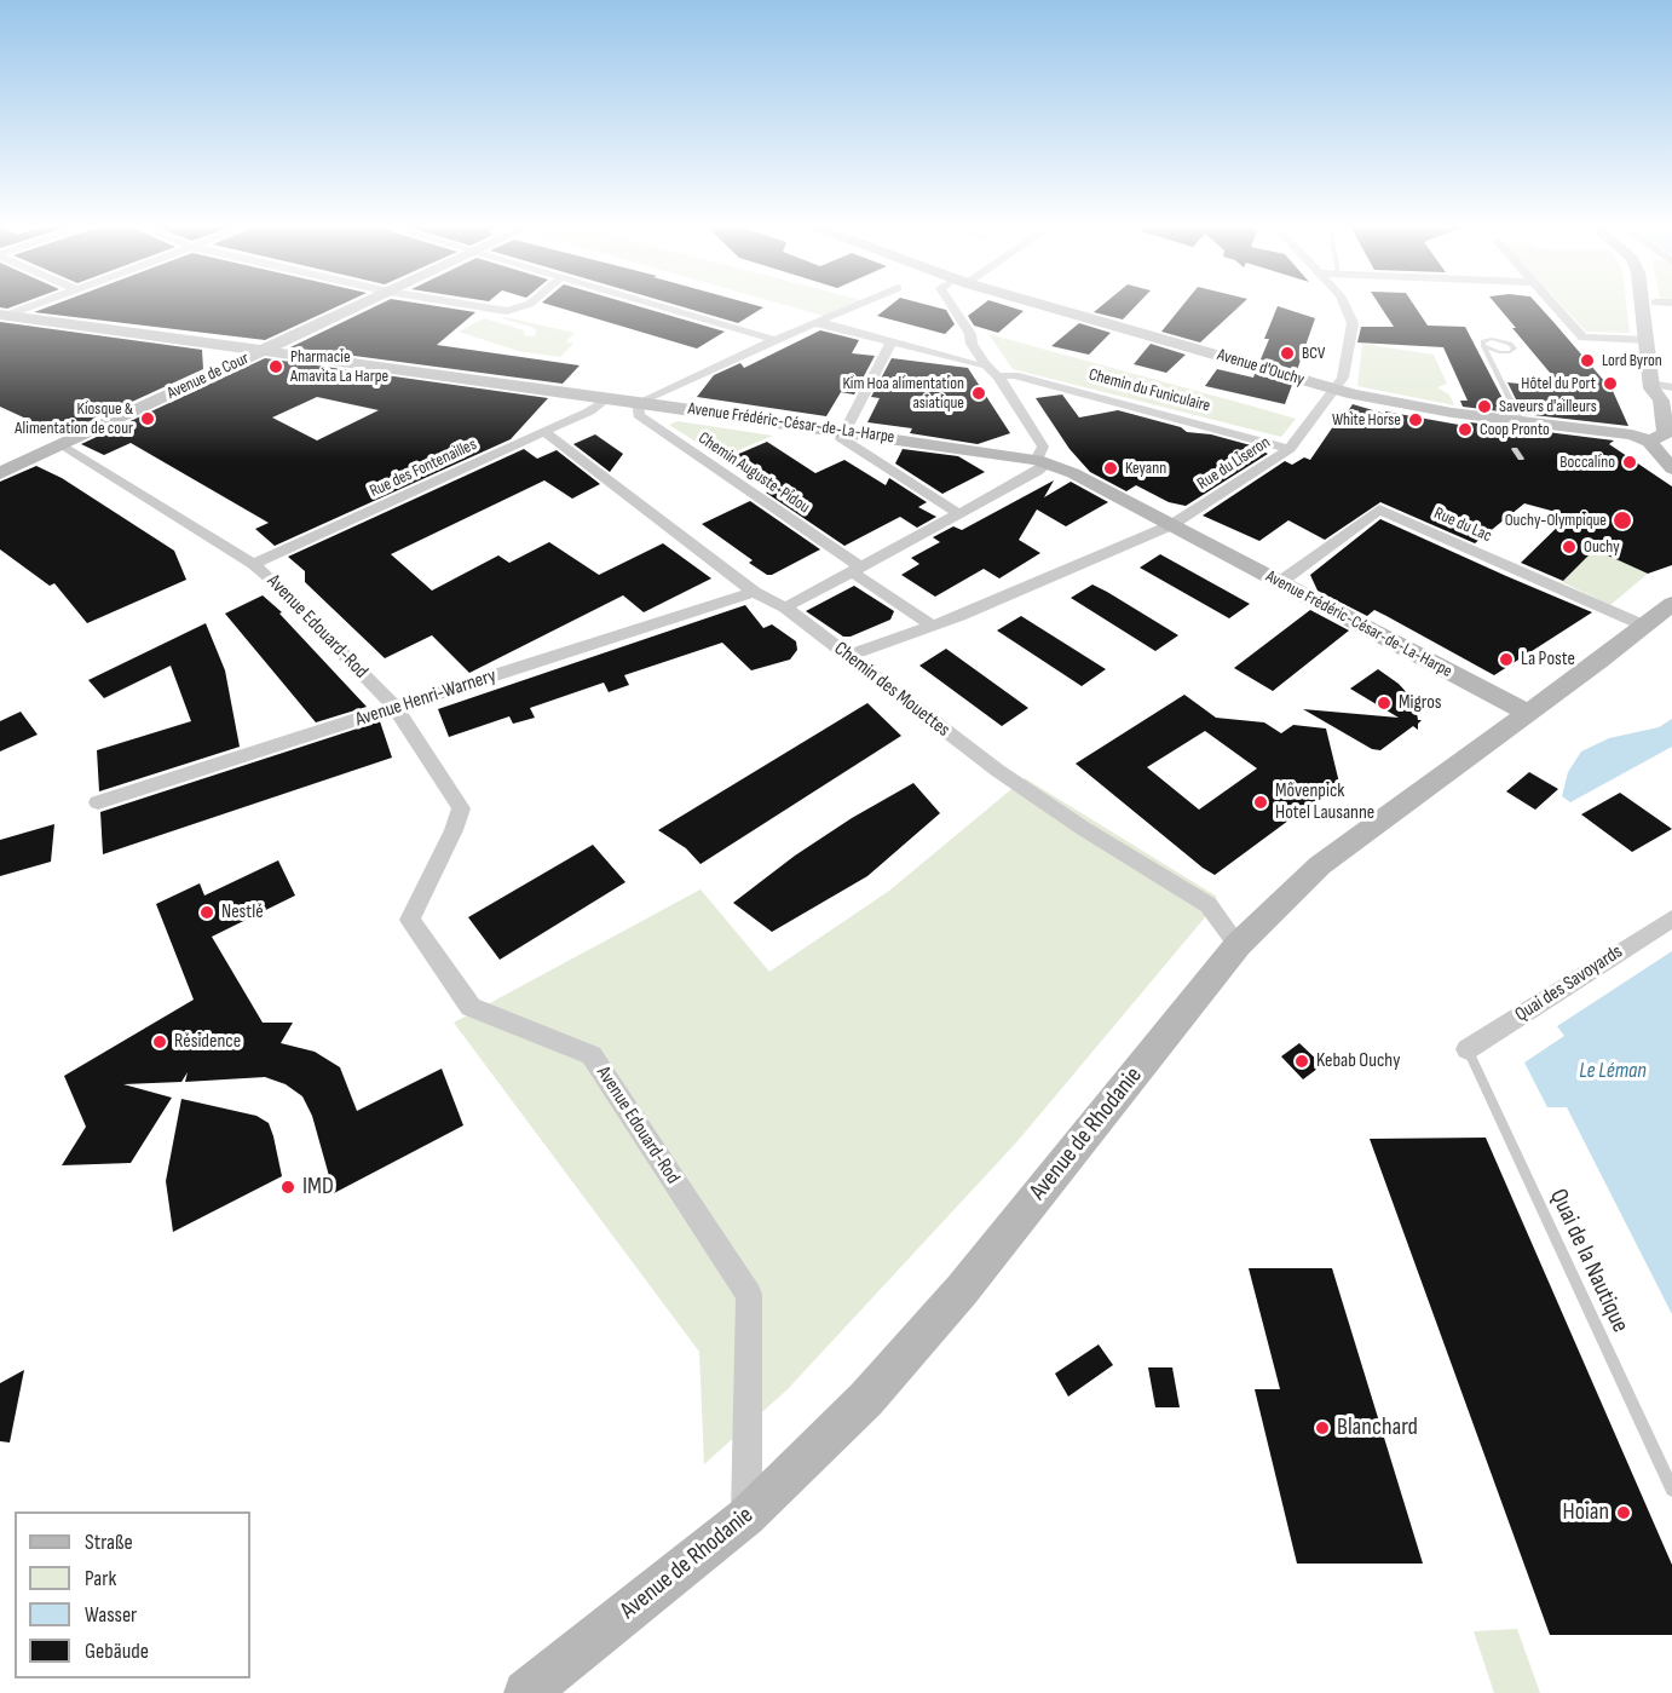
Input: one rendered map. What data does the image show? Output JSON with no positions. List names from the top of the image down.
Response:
{
  "streets": {
    "street": [
      "Avenue d'Ouchy",
      "Avenue de Cour",
      "Chemin du Funiculaire",
      "Avenue Frédéric-César-de-La-Harpe",
      "Rue du Liseron",
      "Rue des Fontenailles",
      "Chemin Auguste-Pidou",
      "Rue du Lac",
      "Avenue Edouard-Rod",
      "Chemin des Mouettes",
      "Avenue Henri-Warnery",
      "Quai des Savoyards",
      "Avenue de Rhodanie"
    ],
    "lane": ["Quai de la Nautique"]
  },
  "crossings": [
    ["Avenue d'Ouchy", "Rue du Liseron"],
    ["Avenue de Cour", "Avenue Frédéric-César-de-La-Harpe"],
    ["Avenue de Cour", "Avenue Edouard-Rod"],
    ["Chemin du Funiculaire", "Rue du Liseron"],
    ["Avenue Frédéric-César-de-La-Harpe", "Rue du Liseron"],
    ["Avenue Frédéric-César-de-La-Harpe", "Rue des Fontenailles"],
    ["Avenue Frédéric-César-de-La-Harpe", "Chemin Auguste-Pidou"],
    ["Avenue Frédéric-César-de-La-Harpe", "Rue du Lac"],
    ["Avenue Frédéric-César-de-La-Harpe", "Avenue de Rhodanie"],
    ["Rue des Fontenailles", "Avenue Edouard-Rod"],
    ["Rue des Fontenailles", "Chemin des Mouettes"],
    ["Rue du Lac", "Avenue de Rhodanie"],
    ["Avenue Edouard-Rod", "Avenue Henri-Warnery"],
    ["Avenue Edouard-Rod", "Avenue de Rhodanie"],
    ["Chemin des Mouettes", "Avenue Henri-Warnery"],
    ["Chemin des Mouettes", "Avenue de Rhodanie"],
    ["Quai des Savoyards", "Quai de la Nautique"]
  ],
  "water": ["Le Léman"],
  "places": [
    "BCV",
    "Lord Byron",
    "Pharmacie Amavita La Harpe",
    "Hôtel du Port",
    "Kim Hoa alimentation asiatique",
    "Saveurs d'ailleurs",
    "Kiosque & Alimentation de cour",
    "White Horse",
    "Coop Pronto",
    "Boccalino",
    "Keyann",
    "Ouchy-Olympique",
    "Ouchy",
    "La Poste",
    "Migros",
    "Mövenpick Hotel Lausanne",
    "Nestlé",
    "Résidence",
    "Kebab Ouchy",
    "IMD",
    "Blanchard",
    "Hoian"
  ],
  "legend": [
    "Straße",
    "Park",
    "Wasser",
    "Gebäude"
  ]
}
